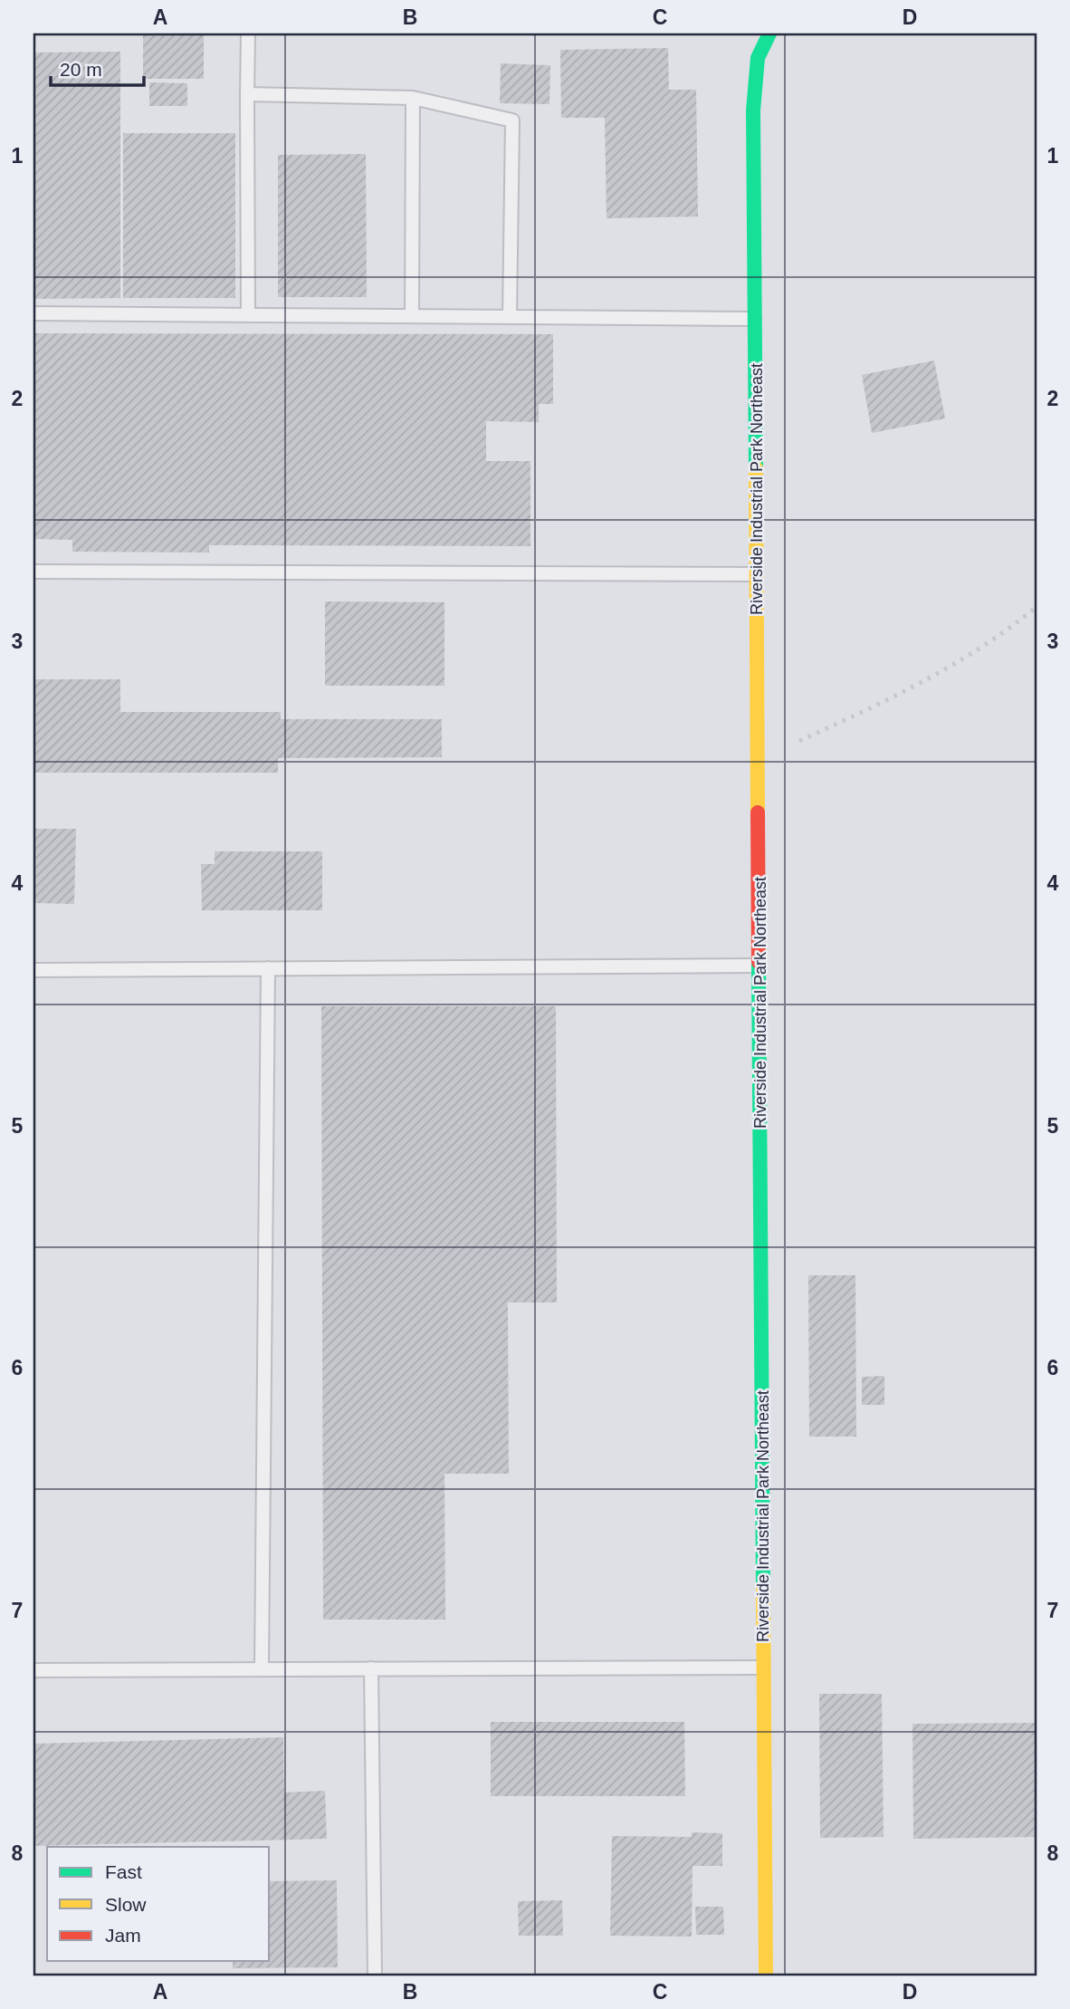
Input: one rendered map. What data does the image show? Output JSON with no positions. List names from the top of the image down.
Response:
{
  "streets": {
    "street": ["Riverside Industrial Park Northeast"]
  },
  "legend": ["Fast", "Slow", "Jam"],
  "scale_bar": "20 m",
  "grid": {
    "columns": [
      "A",
      "B",
      "C",
      "D"
    ],
    "rows": [
      "1",
      "2",
      "3",
      "4",
      "5",
      "6",
      "7",
      "8"
    ]
  }
}
